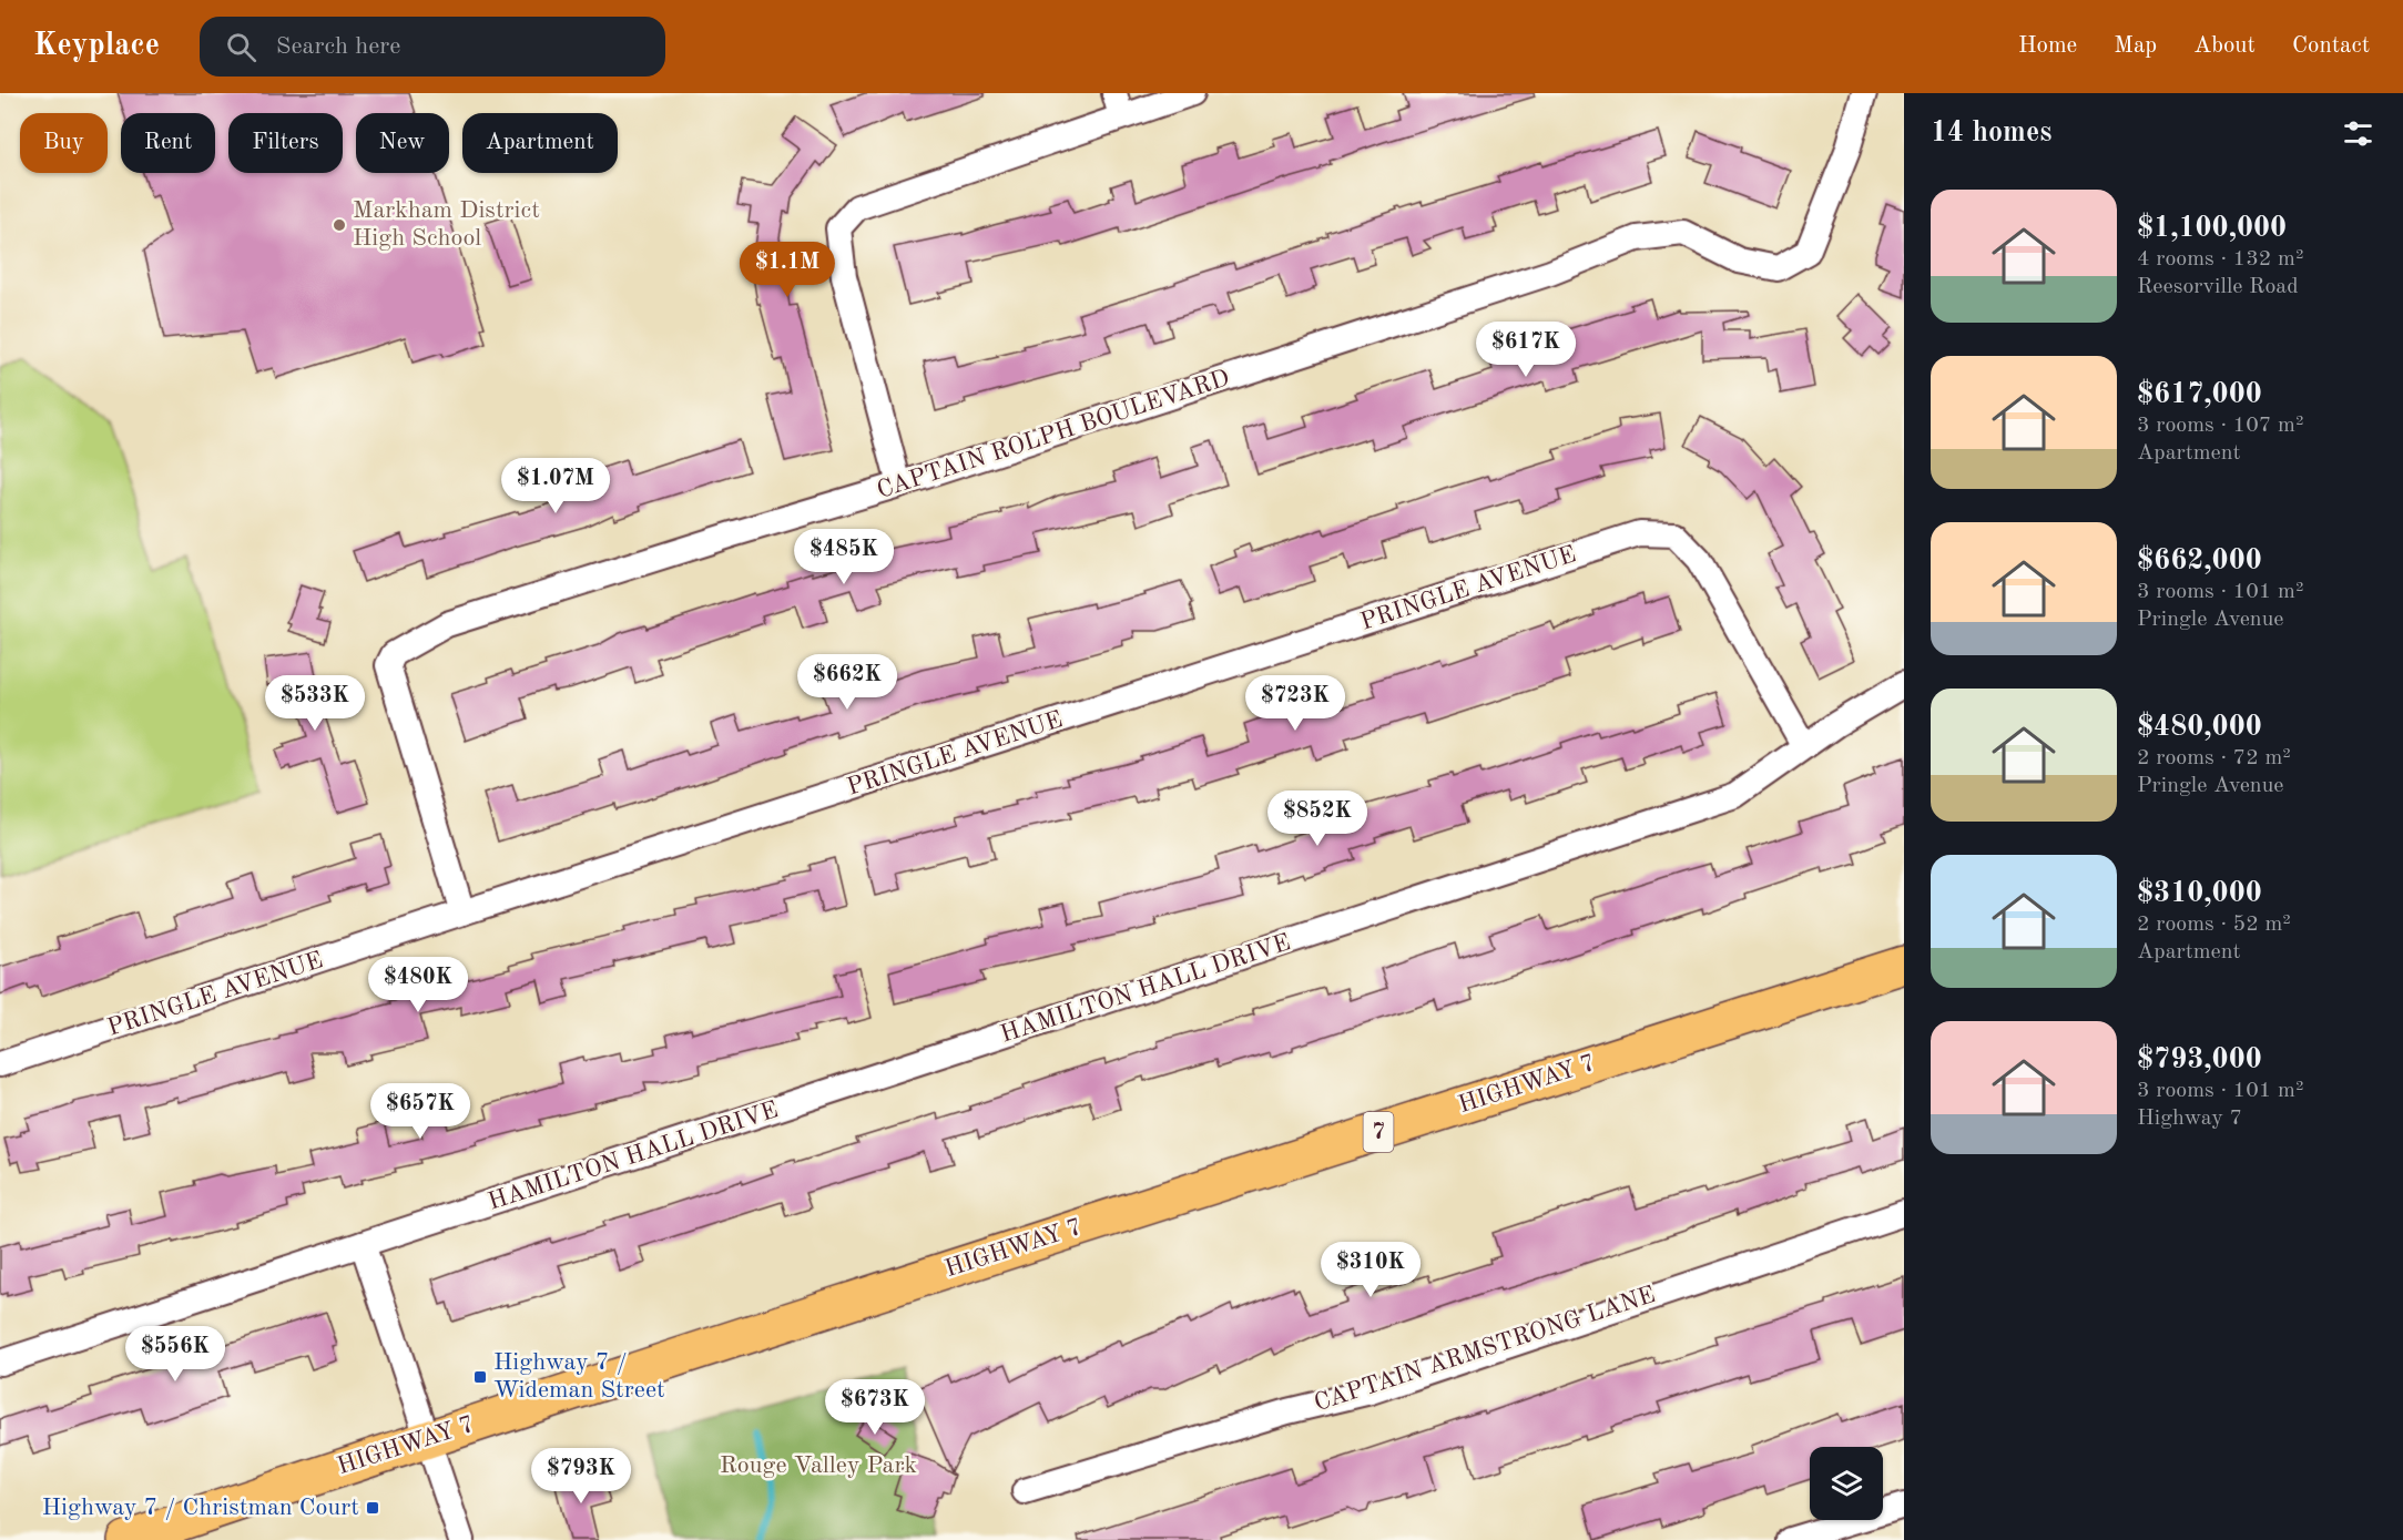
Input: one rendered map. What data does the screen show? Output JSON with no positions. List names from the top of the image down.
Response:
{
  "streets": {
    "main road": ["HIGHWAY 7", "7"],
    "street": [
      "CAPTAIN ROLPH BOULEVARD",
      "PRINGLE AVENUE",
      "HAMILTON HALL DRIVE",
      "CAPTAIN ARMSTRONG LANE"
    ]
  },
  "crossings": [
    ["CAPTAIN ROLPH BOULEVARD", "PRINGLE AVENUE"],
    ["PRINGLE AVENUE", "HAMILTON HALL DRIVE"]
  ],
  "parks": ["Rouge Valley Park"],
  "places": {
    "other": ["Markham District High School"],
    "transit": ["Highway 7 / Wideman Street", "Highway 7 / Christman Court"]
  },
  "page": {
    "header": "Keyplace",
    "search": "Search here",
    "nav": [
      "Home",
      "Map",
      "About",
      "Contact"
    ],
    "heading": "14 homes",
    "chip": [
      "Buy",
      "Rent",
      "Filters",
      "New",
      "Apartment"
    ],
    "list": [
      {
        "name": "$1,100,000",
        "note": "4 rooms · 132 m² · Reesorville Road"
      },
      {
        "name": "$617,000",
        "note": "3 rooms · 107 m² · Apartment"
      },
      {
        "name": "$662,000",
        "note": "3 rooms · 101 m² · Pringle Avenue"
      },
      {
        "name": "$480,000",
        "note": "2 rooms · 72 m² · Pringle Avenue"
      },
      {
        "name": "$310,000",
        "note": "2 rooms · 52 m² · Apartment"
      },
      {
        "name": "$793,000",
        "note": "3 rooms · 101 m² · Highway 7"
      }
    ],
    "price": [
      "$1.1M",
      "$617K",
      "$1.07M",
      "$485K",
      "$662K",
      "$533K",
      "$723K",
      "$852K",
      "$480K",
      "$657K",
      "$310K",
      "$556K",
      "$673K",
      "$793K"
    ]
  }
}
